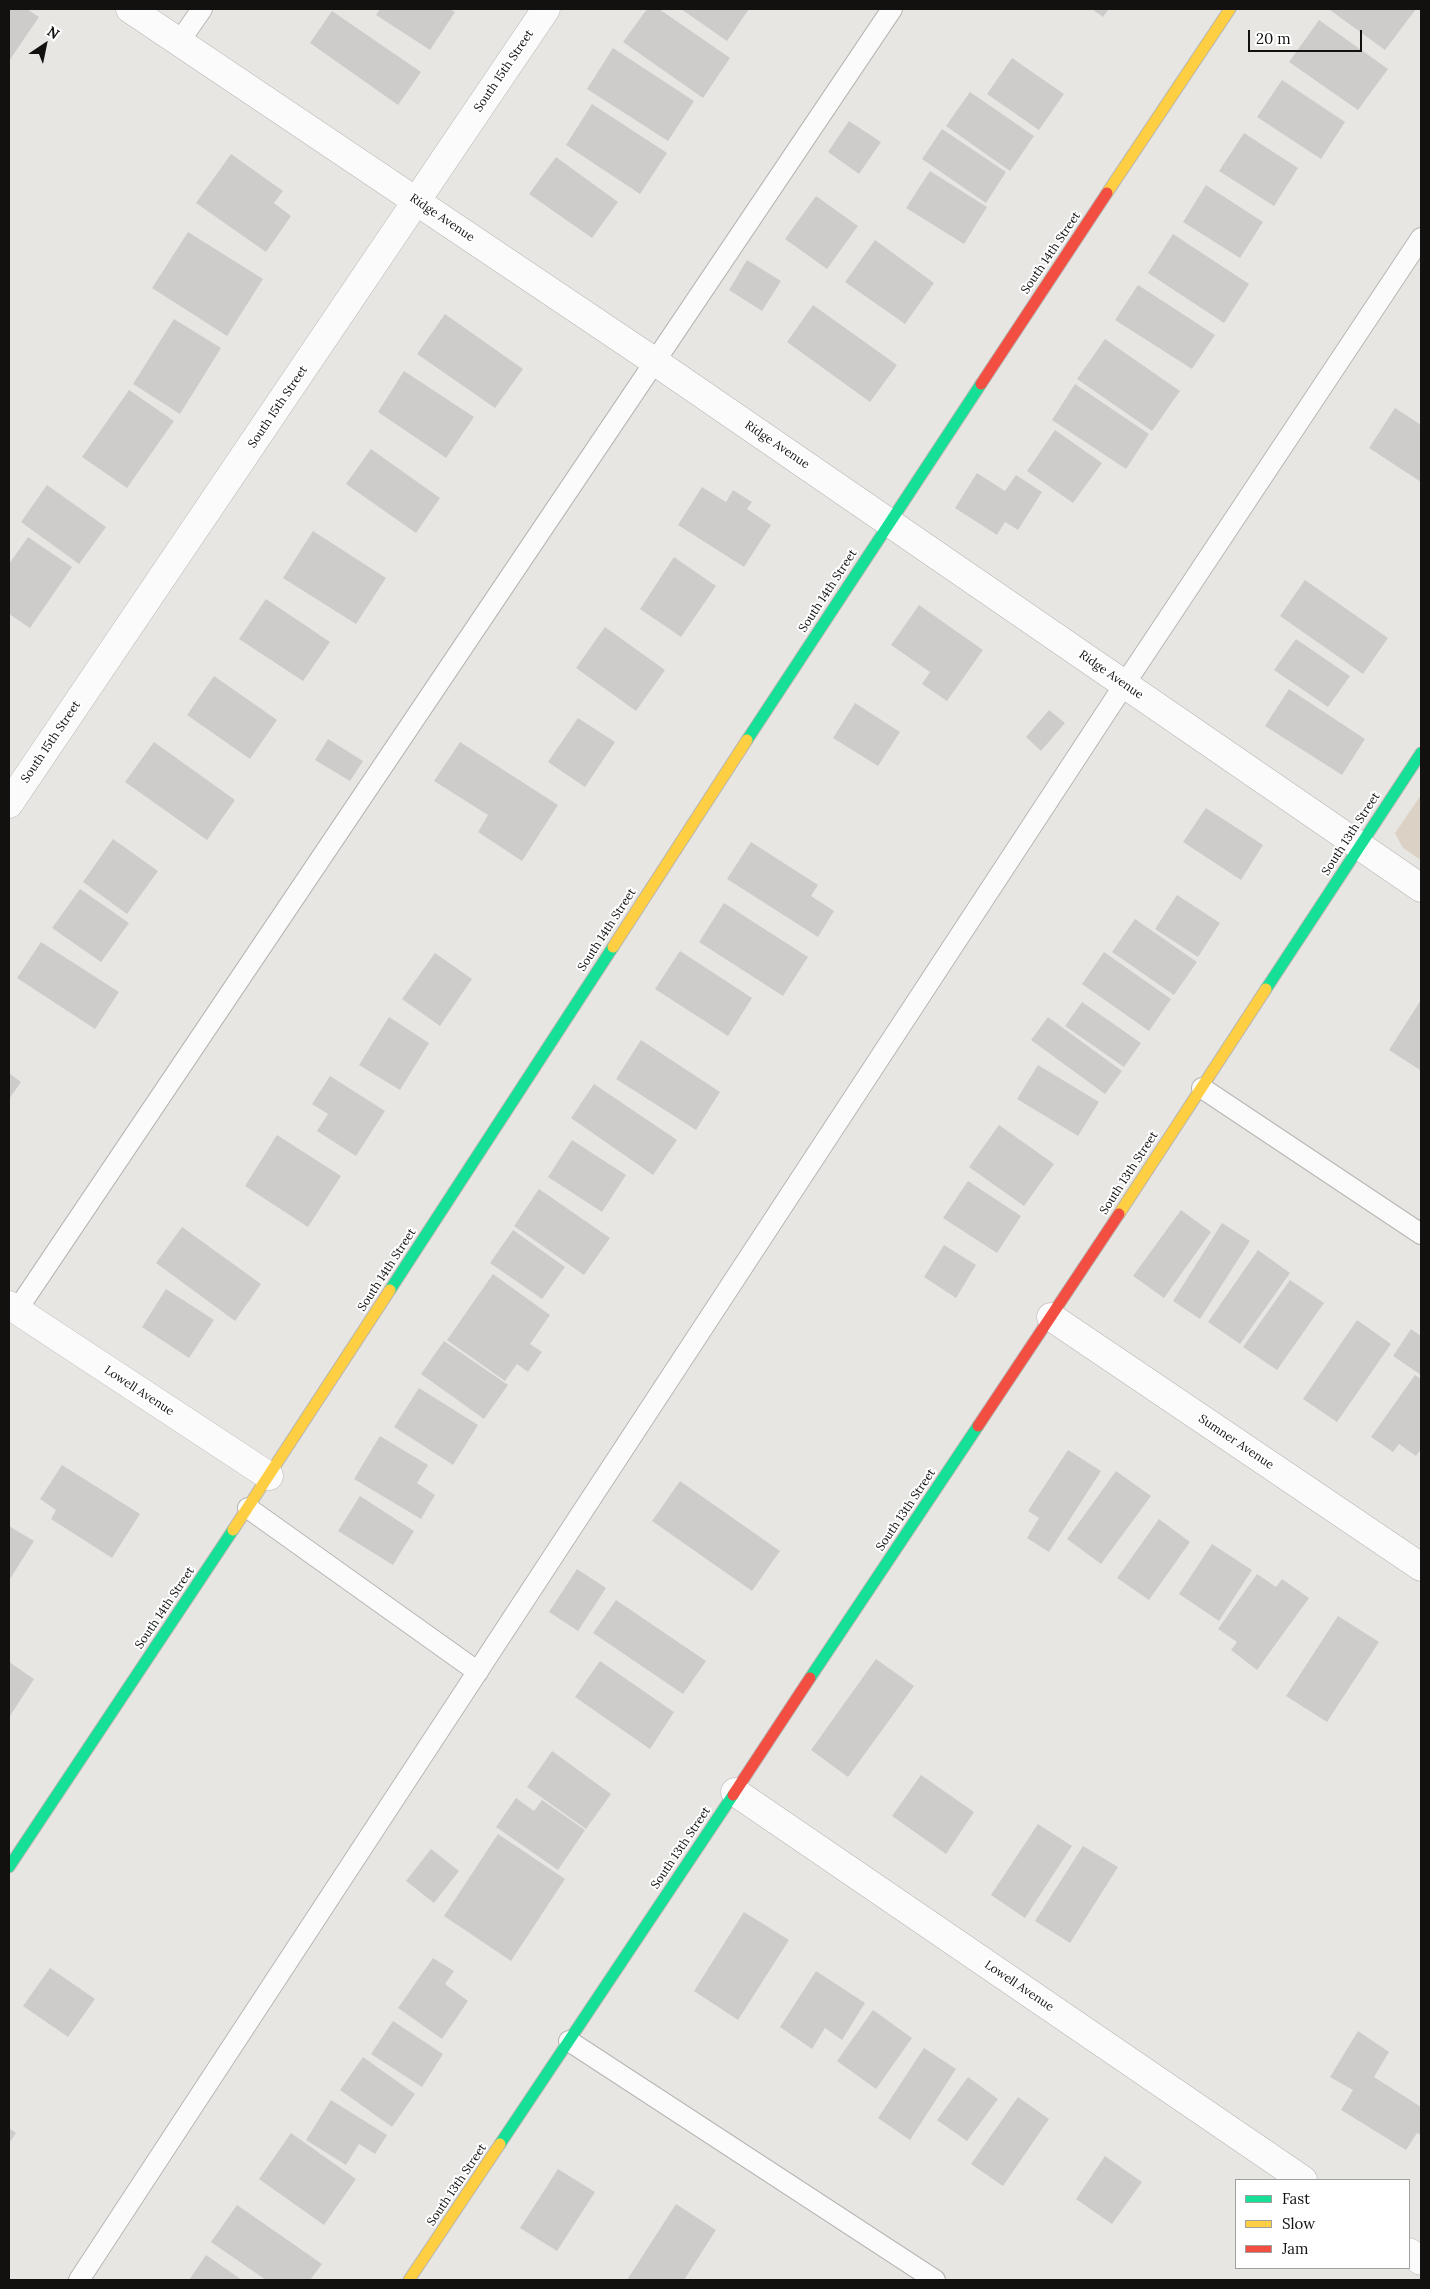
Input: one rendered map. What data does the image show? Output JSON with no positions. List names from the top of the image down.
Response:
{
  "streets": {
    "street": [
      "South 15th Street",
      "Ridge Avenue",
      "South 14th Street",
      "South 13th Street",
      "Lowell Avenue",
      "Sumner Avenue"
    ]
  },
  "crossings": [
    ["South 15th Street", "Ridge Avenue"],
    ["Ridge Avenue", "South 14th Street"],
    ["Ridge Avenue", "South 13th Street"],
    ["South 14th Street", "Lowell Avenue"],
    ["South 13th Street", "Lowell Avenue"],
    ["South 13th Street", "Sumner Avenue"]
  ],
  "legend": ["Fast", "Slow", "Jam"],
  "scale_bar": "20 m",
  "north": "top right"
}
